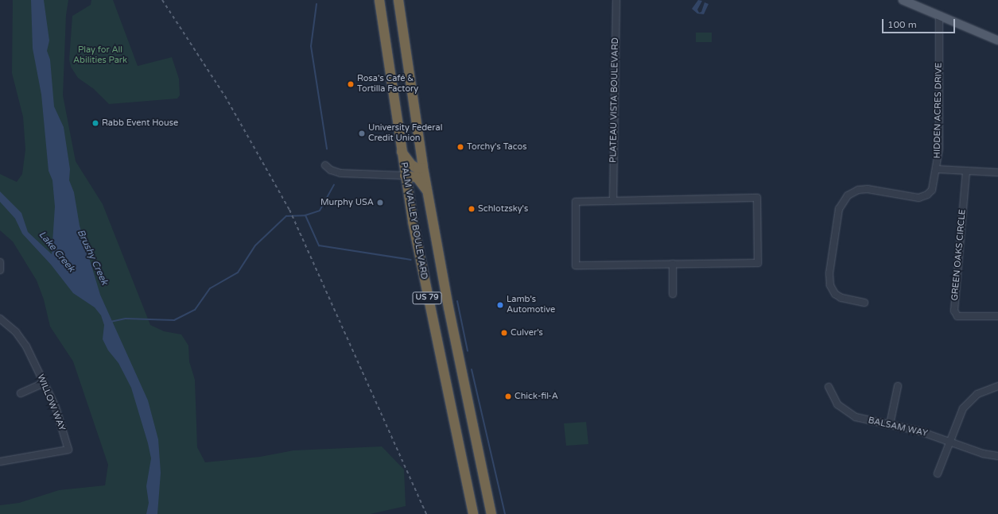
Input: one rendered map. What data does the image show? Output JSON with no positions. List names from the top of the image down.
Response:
{
  "streets": {
    "highway": ["PALM VALLEY BOULEVARD", "US 79"],
    "street": [
      "PLATEAU VISTA BOULEVARD",
      "HIDDEN ACRES DRIVE",
      "GREEN OAKS CIRCLE",
      "WILLOW WAY",
      "BALSAM WAY"
    ]
  },
  "water": ["Lake Creek", "Brushy Creek"],
  "parks": ["Play for All Abilities Park"],
  "places": [
    "Rosa's Café & Tortilla Factory",
    "Rabb Event House",
    "University Federal Credit Union",
    "Torchy's Tacos",
    "Murphy USA",
    "Schlotzsky's",
    "Lamb's Automotive",
    "Culver's",
    "Chick-fil-A"
  ],
  "scale_bar": "100 m"
}
